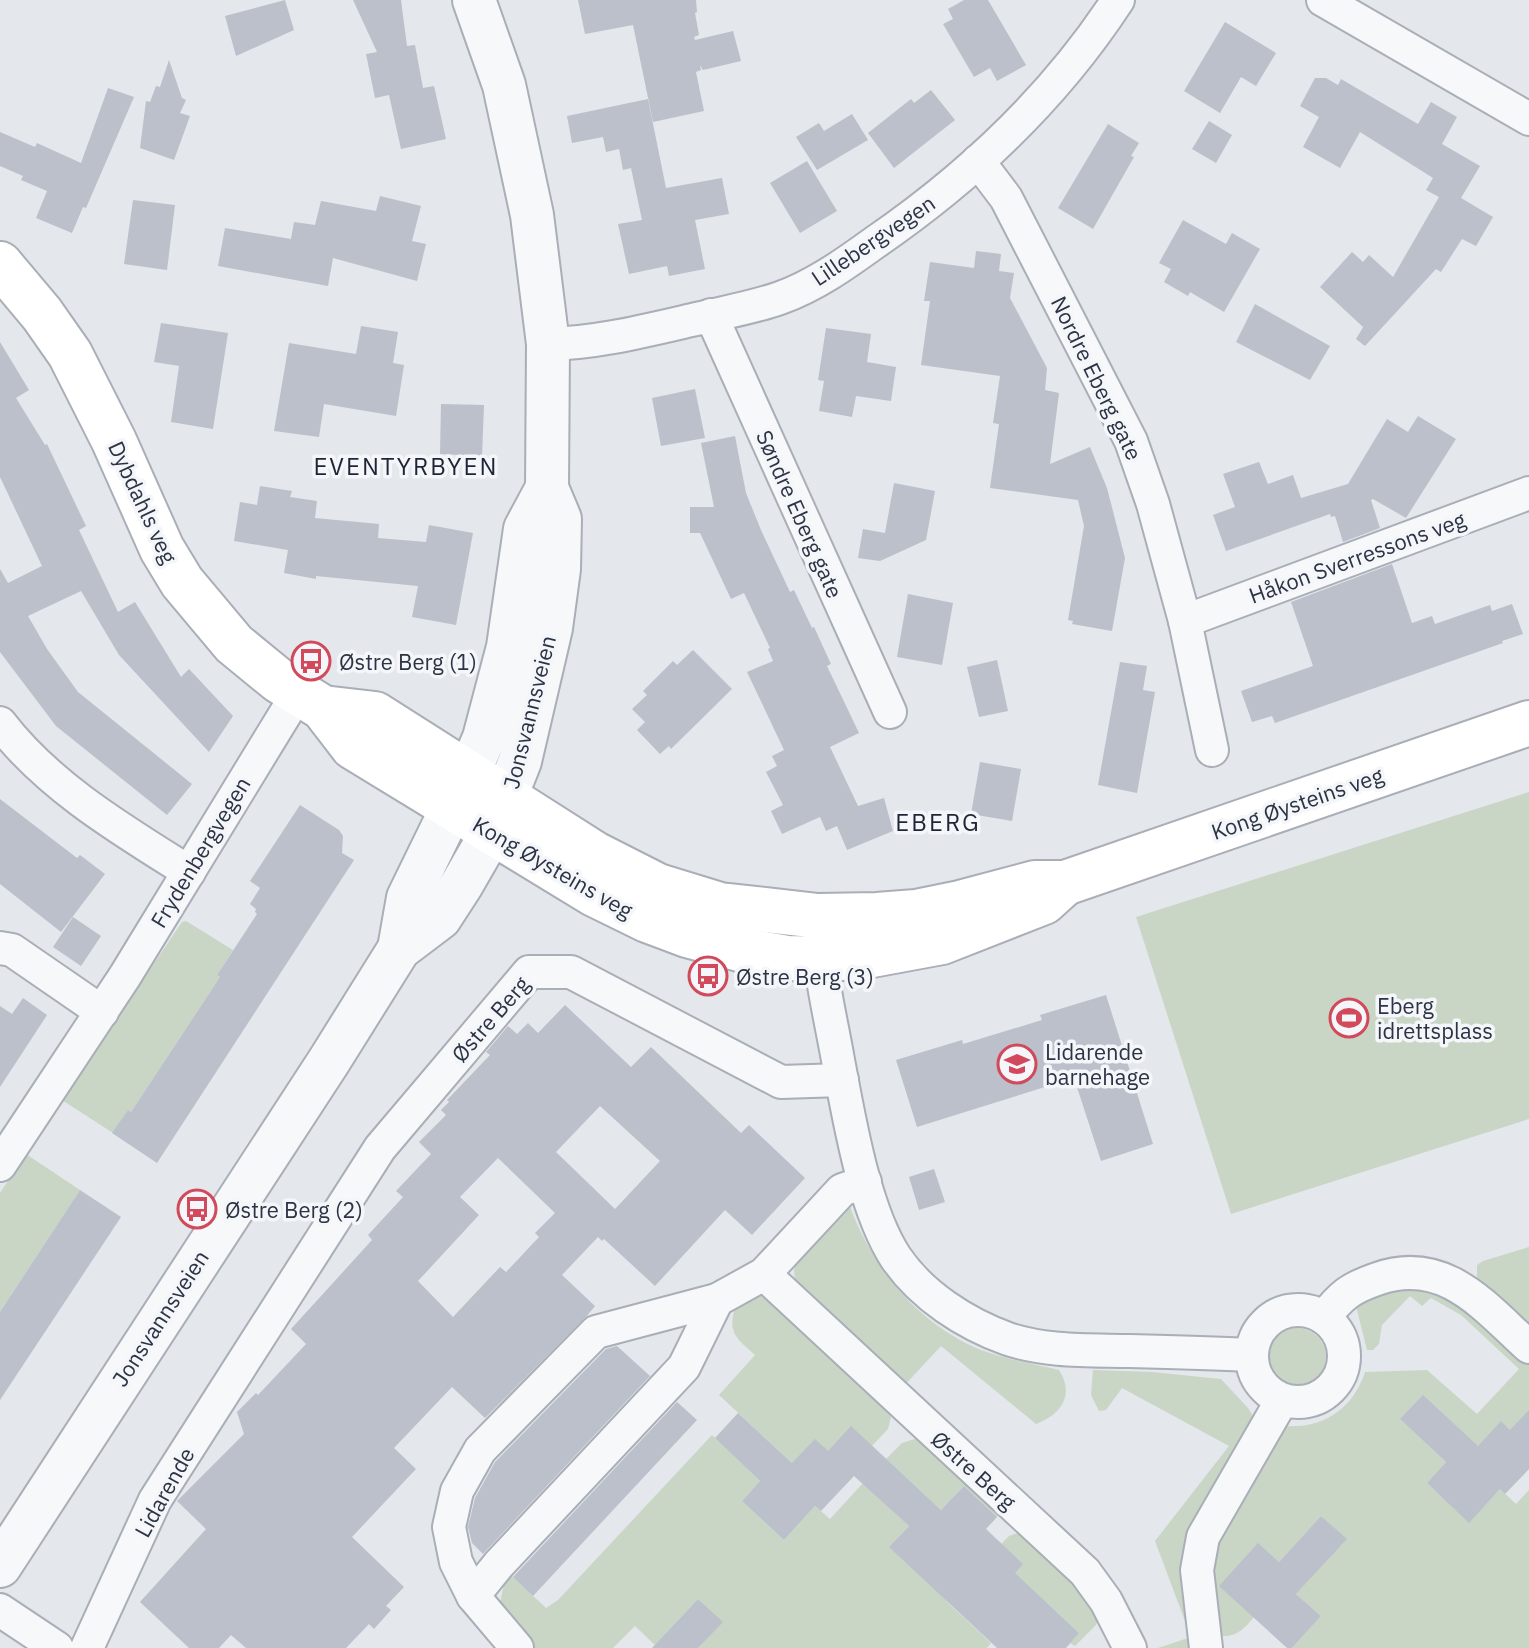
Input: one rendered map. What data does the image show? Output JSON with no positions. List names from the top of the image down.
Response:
{
  "streets": {
    "main road": ["Dybdahls veg", "Kong Øysteins veg"],
    "street": [
      "Lillebergvegen",
      "Nordre Eberg gate",
      "Søndre Eberg gate",
      "Håkon Sverressons veg",
      "Jonsvannsveien",
      "Frydenbergvegen",
      "Østre Berg",
      "Lidarende"
    ]
  },
  "crossings": [
    ["Lillebergvegen", "Nordre Eberg gate"],
    ["Lillebergvegen", "Søndre Eberg gate"],
    ["Lillebergvegen", "Jonsvannsveien"],
    ["Nordre Eberg gate", "Håkon Sverressons veg"],
    ["Dybdahls veg", "Jonsvannsveien"],
    ["Dybdahls veg", "Kong Øysteins veg"],
    ["Dybdahls veg", "Frydenbergvegen"],
    ["Jonsvannsveien", "Kong Øysteins veg"],
    ["Østre Berg", "Lidarende"]
  ],
  "districts": ["EVENTYRBYEN", "EBERG"],
  "places": {
    "bus stop": ["Østre Berg (1)", "Østre Berg (3)", "Østre Berg (2)"],
    "sports": ["Eberg idrettsplass"],
    "school or university": ["Lidarende barnehage"]
  }
}
